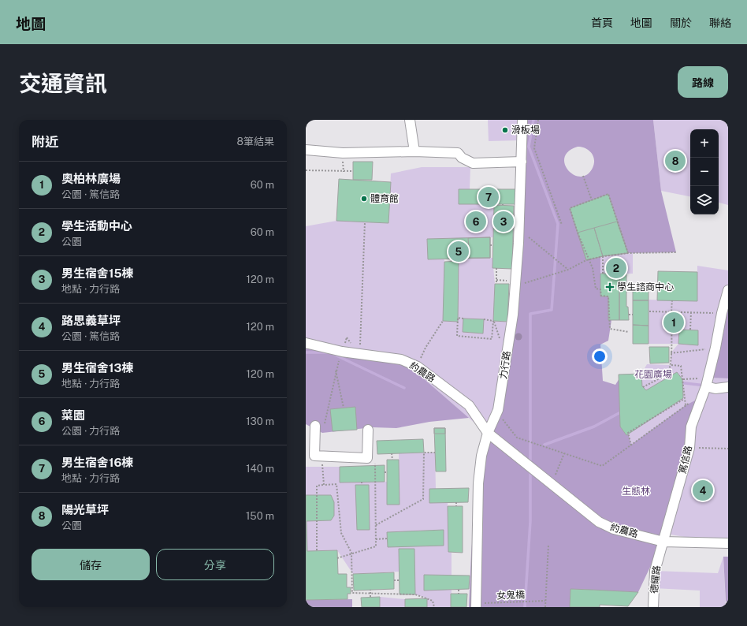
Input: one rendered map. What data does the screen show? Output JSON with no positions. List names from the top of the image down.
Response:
{
  "streets": {
    "street": [
      "力行路",
      "約農路",
      "篤信路",
      "德耀路"
    ],
    "path": ["女鬼橋"]
  },
  "crossings": [
    ["力行路", "約農路"],
    ["力行路", "女鬼橋"],
    ["約農路", "篤信路"],
    ["約農路", "德耀路"],
    ["篤信路", "德耀路"]
  ],
  "parks": ["花園廣場", "生態林"],
  "places": {
    "other": ["滑板場", "體育館"],
    "health": ["學生諮商中心"]
  },
  "page": {
    "header": "地圖",
    "nav": [
      "首頁",
      "地圖",
      "關於",
      "聯絡"
    ],
    "title": "交通資訊",
    "buttons": [
      "路線",
      ["儲存", "分享"]
    ],
    "heading": ["附近", "8筆結果"],
    "map_buttons": ["+", "−"],
    "pins": [
      "8",
      "7",
      "3",
      "6",
      "5",
      "2",
      "1",
      "4"
    ],
    "list": [
      {
        "mark": "1",
        "name": "奧柏林廣場",
        "note": "公園 · 篤信路",
        "value": "60 m"
      },
      {
        "mark": "2",
        "name": "學生活動中心",
        "note": "公園",
        "value": "60 m"
      },
      {
        "mark": "3",
        "name": "男生宿舍15棟",
        "note": "地點 · 力行路",
        "value": "120 m"
      },
      {
        "mark": "4",
        "name": "路思義草坪",
        "note": "公園 · 篤信路",
        "value": "120 m"
      },
      {
        "mark": "5",
        "name": "男生宿舍13棟",
        "note": "地點 · 力行路",
        "value": "120 m"
      },
      {
        "mark": "6",
        "name": "菜園",
        "note": "公園 · 力行路",
        "value": "130 m"
      },
      {
        "mark": "7",
        "name": "男生宿舍16棟",
        "note": "地點 · 力行路",
        "value": "140 m"
      },
      {
        "mark": "8",
        "name": "陽光草坪",
        "note": "公園",
        "value": "150 m"
      }
    ]
  }
}
